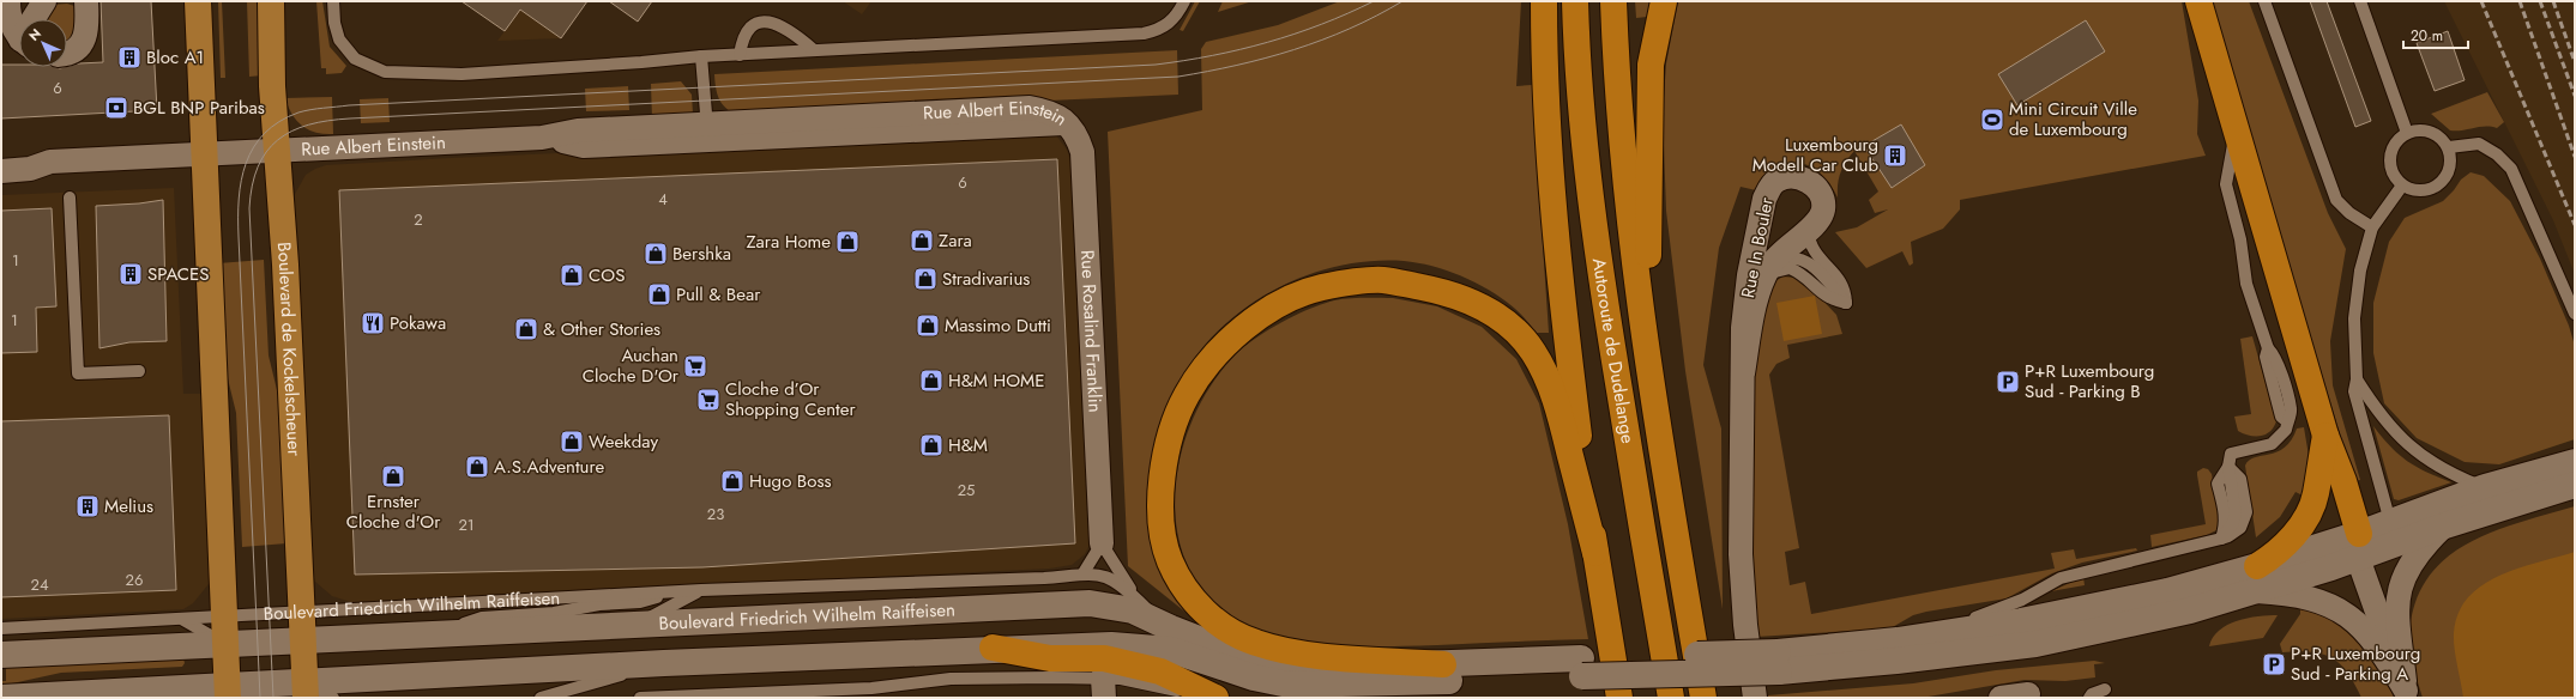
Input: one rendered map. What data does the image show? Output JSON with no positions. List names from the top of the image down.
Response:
{
  "streets": {
    "highway": ["Autoroute de Dudelange"],
    "main road": ["Boulevard de Kockelscheuer", "Boulevard Friedrich Wilhelm Raiffeisen"],
    "street": ["Rue Albert Einstein", "Rue In Bouler", "Rue Rosalind Franklin"]
  },
  "crossings": [
    ["Rue Albert Einstein", "Rue Rosalind Franklin"],
    ["Rue Albert Einstein", "Boulevard de Kockelscheuer"],
    ["Boulevard de Kockelscheuer", "Boulevard Friedrich Wilhelm Raiffeisen"]
  ],
  "places": {
    "building": [
      "Bloc A1",
      "Luxembourg Modell Car Club",
      "SPACES",
      "Melius"
    ],
    "bank": ["BGL BNP Paribas"],
    "sports": ["Mini Circuit Ville de Luxembourg"],
    "shop": [
      "Zara",
      "Zara Home",
      "Bershka",
      "COS",
      "Stradivarius",
      "Pull & Bear",
      "Massimo Dutti",
      "& Other Stories",
      "H&M HOME",
      "Weekday",
      "H&M",
      "A.S.Adventure",
      "Ernster Cloche d'Or",
      "Hugo Boss"
    ],
    "restaurant": ["Pokawa"],
    "supermarket": ["Auchan Cloche D'Or", "Cloche d’Or Shopping Center"],
    "parking": ["P+R Luxembourg Sud - Parking B", "P+R Luxembourg Sud - Parking A"]
  },
  "house_numbers": [
    "6",
    "6",
    "4",
    "2",
    "1",
    "1",
    "25",
    "23",
    "21",
    "26",
    "24"
  ],
  "scale_bar": "20 m",
  "north": "top left"
}
